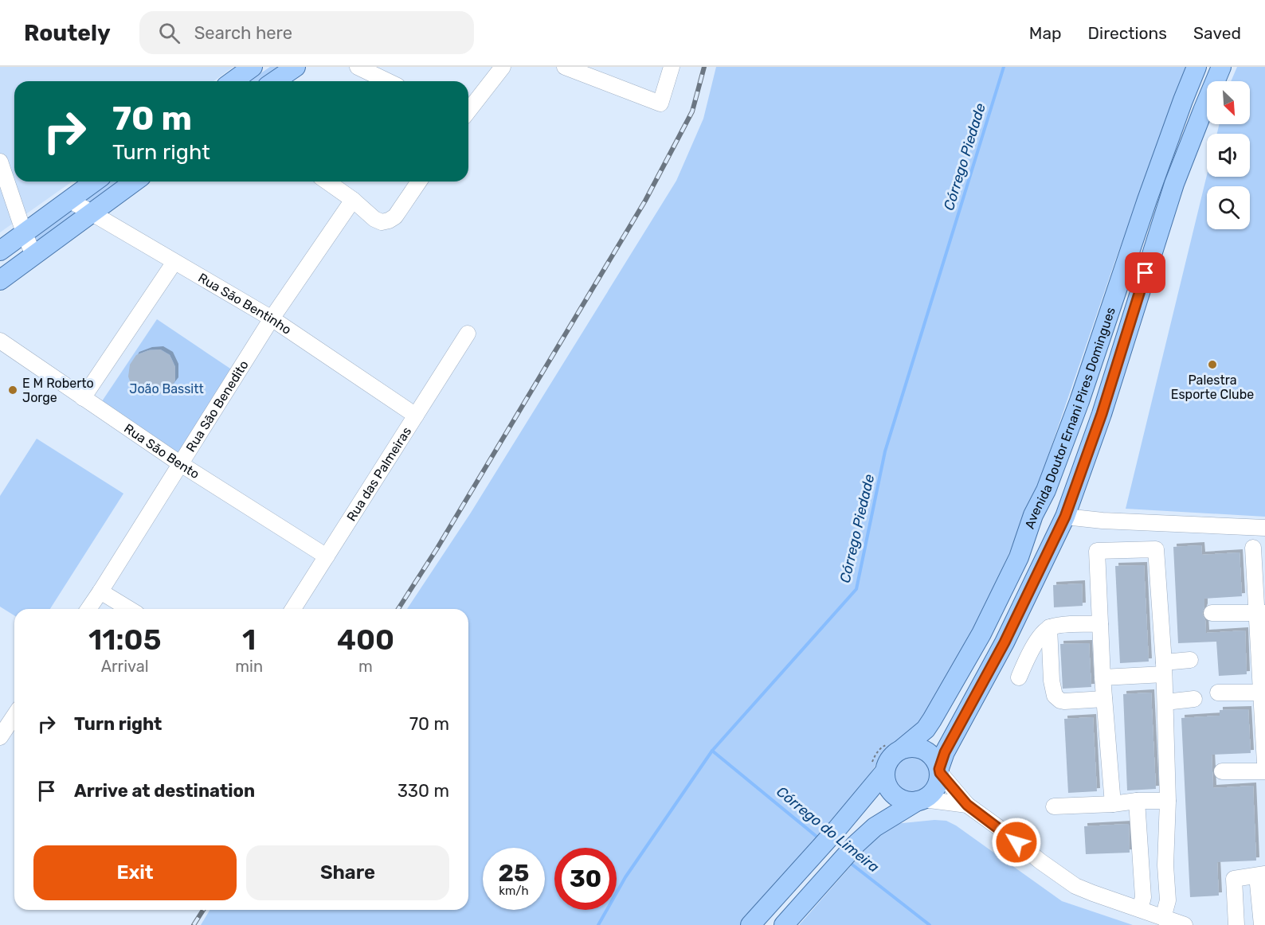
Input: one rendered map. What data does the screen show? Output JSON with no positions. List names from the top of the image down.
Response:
{
  "streets": {
    "main road": ["Avenida Doutor Ernani Pires Domingues"],
    "street": [
      "Rua São Bentinho",
      "Rua São Benedito",
      "Rua São Bento",
      "Rua das Palmeiras"
    ]
  },
  "crossings": [
    ["Rua São Bentinho", "Rua São Benedito"],
    ["Rua São Bentinho", "Rua das Palmeiras"],
    ["Rua São Benedito", "Rua São Bento"],
    ["Rua São Bento", "Rua das Palmeiras"]
  ],
  "water": ["Córrego Piedade", "Córrego do Limeira"],
  "parks": ["João Bassitt"],
  "places": ["Palestra Esporte Clube", "E M Roberto Jorge"],
  "north": "bottom right",
  "page": {
    "header": "Routely",
    "search": "Search here",
    "nav": ["Map", "Directions", "Saved"],
    "turn": ["70 m", "Turn right"],
    "eta": [
      "11:05",
      "Arrival",
      "1",
      "min",
      "400",
      "m"
    ],
    "list": [
      {
        "name": "Turn right",
        "value": "70 m"
      },
      {
        "name": "Arrive at destination",
        "value": "330 m"
      }
    ],
    "buttons": ["Exit", "Share"],
    "speed": "25 km/h",
    "limit": "30"
  }
}
